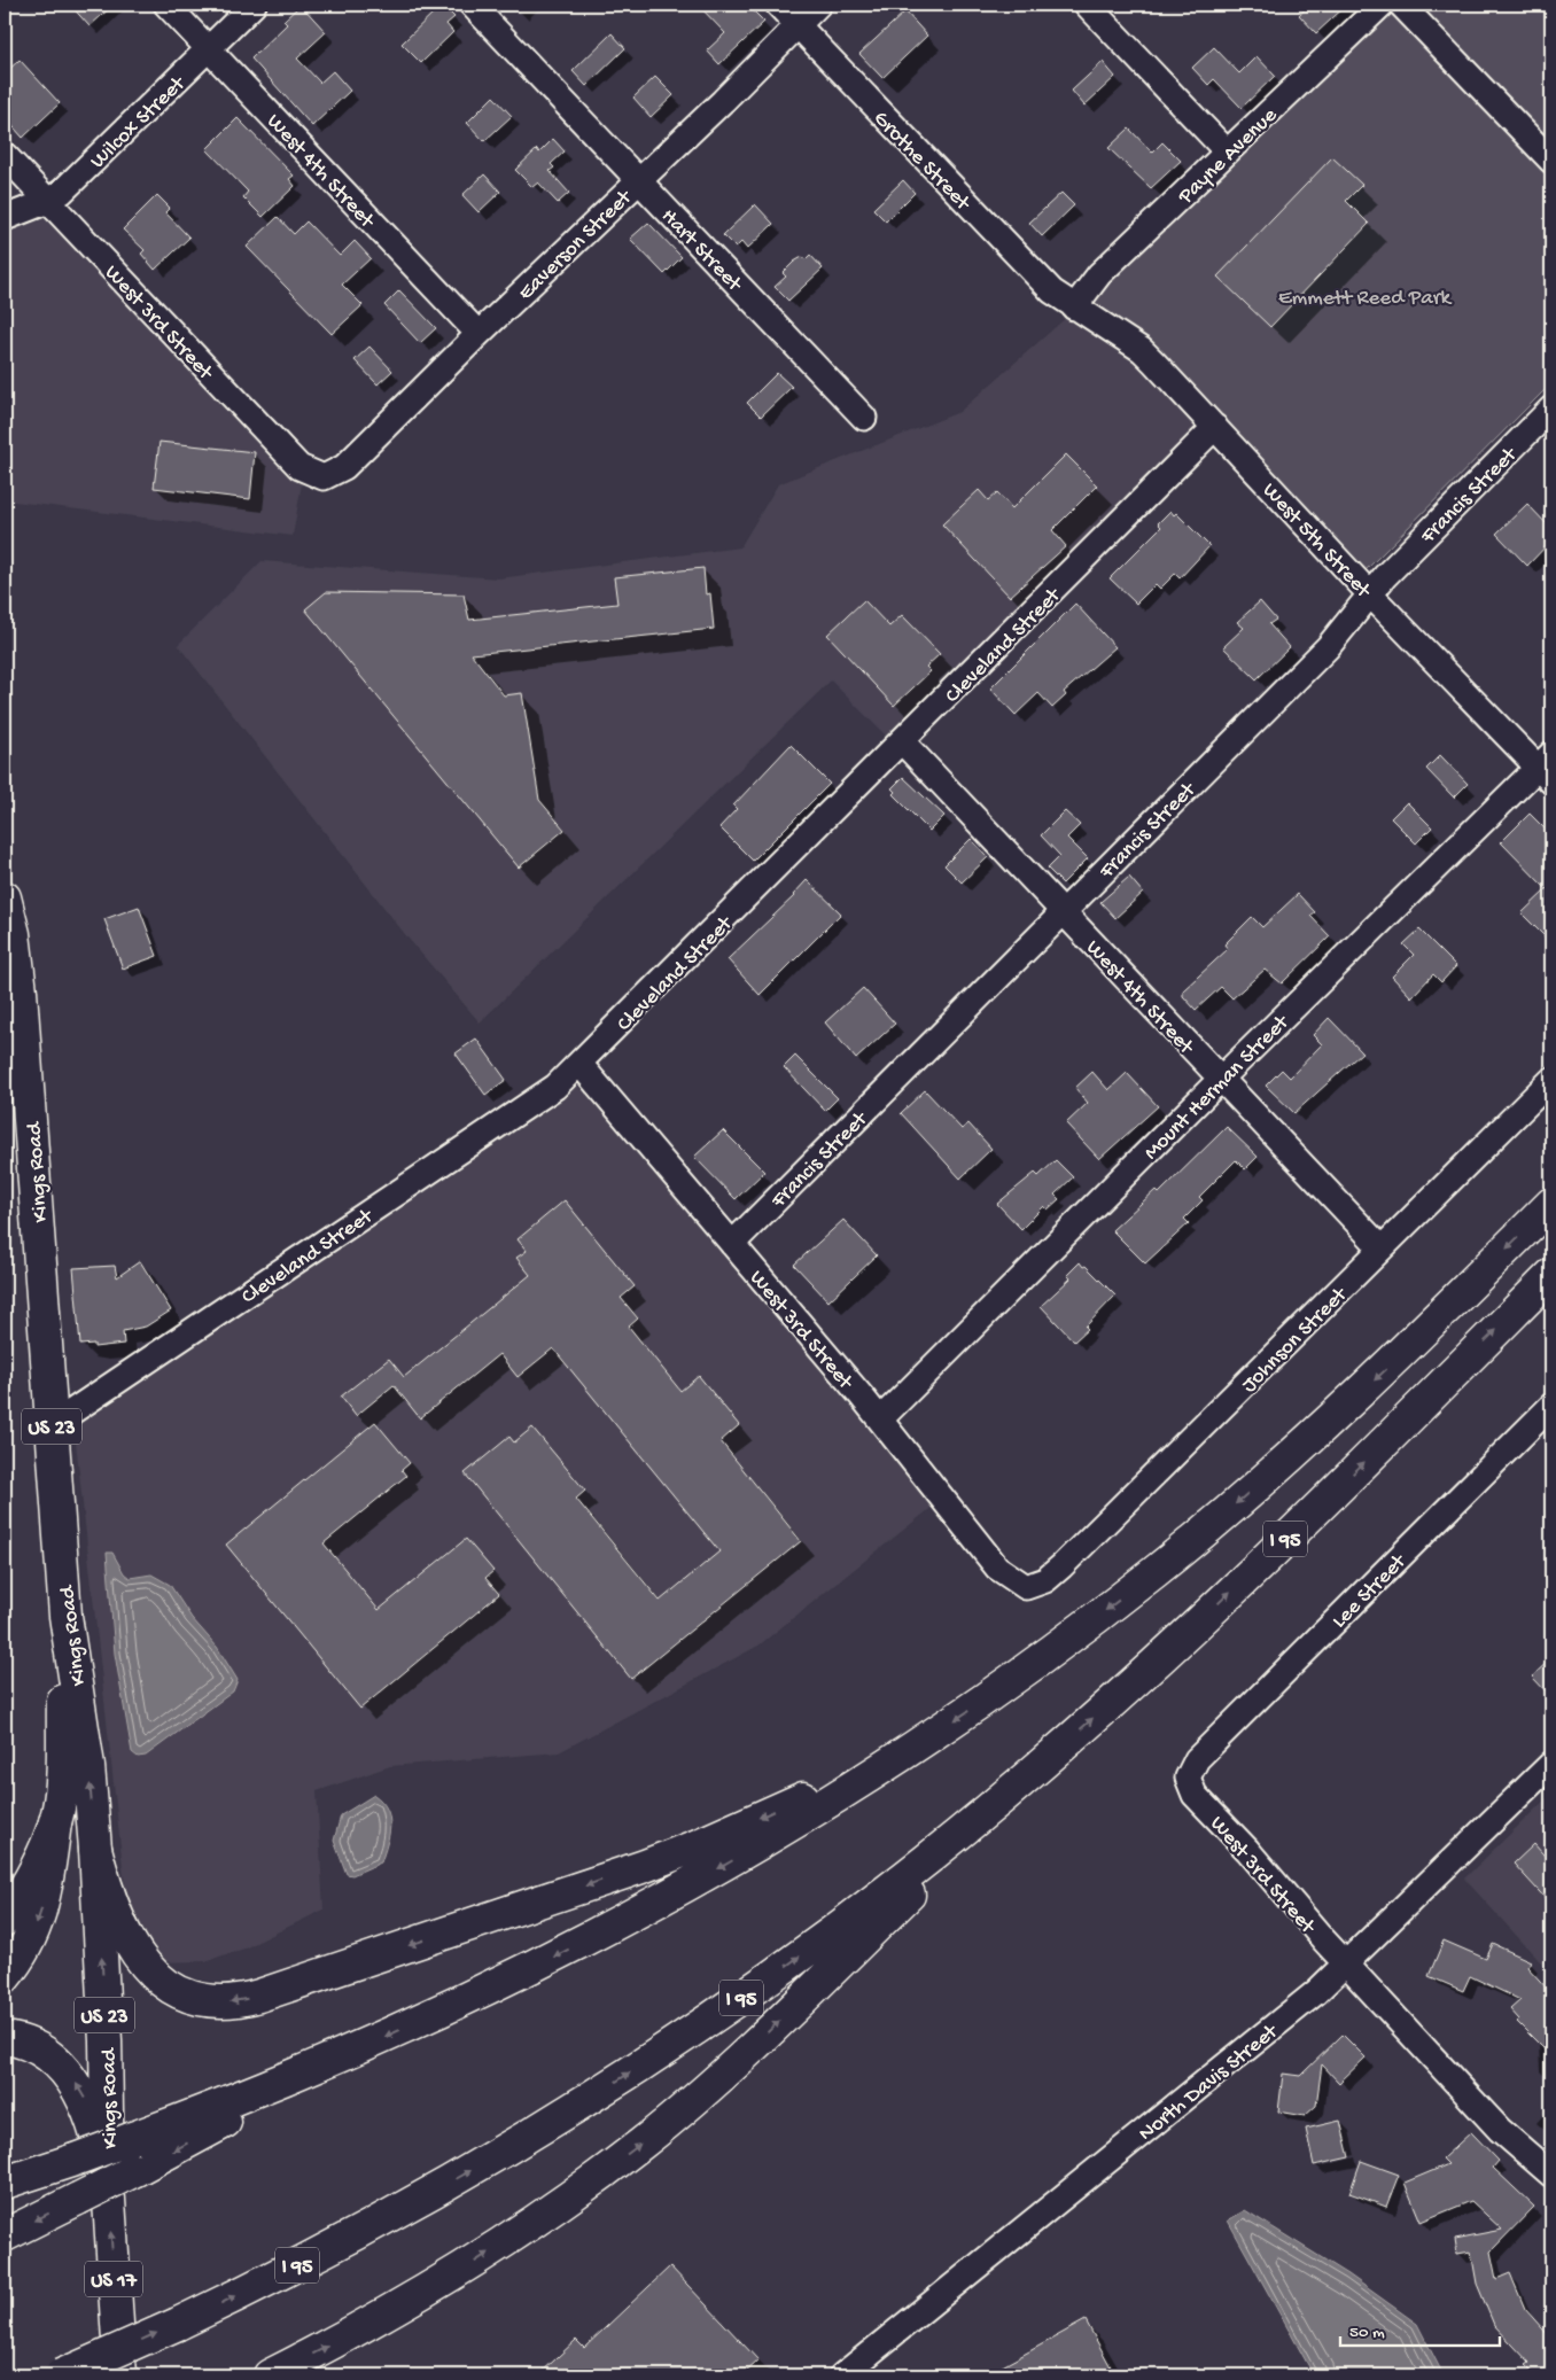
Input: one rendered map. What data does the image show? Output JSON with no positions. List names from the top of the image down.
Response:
{
  "streets": {
    "main road": [
      "Kings Road",
      "US 23",
      "I 95",
      "US 17"
    ],
    "street": [
      "Wilcox Street",
      "Payne Avenue",
      "Grothe Street",
      "West 4th Street",
      "Eaverson Street",
      "Hart Street",
      "West 3rd Street",
      "Francis Street",
      "West 5th Street",
      "Cleveland Street",
      "Mount Herman Street",
      "Johnson Street",
      "Lee Street",
      "North Davis Street"
    ]
  },
  "crossings": [
    ["Wilcox Street", "West 4th Street"],
    ["Wilcox Street", "West 3rd Street"],
    ["Payne Avenue", "Grothe Street"],
    ["Payne Avenue", "West 5th Street"],
    ["Grothe Street", "Eaverson Street"],
    ["Grothe Street", "West 5th Street"],
    ["West 4th Street", "Eaverson Street"],
    ["West 4th Street", "Francis Street"],
    ["West 4th Street", "Cleveland Street"],
    ["West 4th Street", "Mount Herman Street"],
    ["West 4th Street", "Johnson Street"],
    ["Eaverson Street", "Hart Street"],
    ["Eaverson Street", "West 3rd Street"],
    ["West 3rd Street", "Francis Street"],
    ["West 3rd Street", "Cleveland Street"],
    ["West 3rd Street", "Mount Herman Street"],
    ["West 3rd Street", "Johnson Street"],
    ["West 3rd Street", "Lee Street"],
    ["West 3rd Street", "North Davis Street"],
    ["Francis Street", "West 5th Street"],
    ["West 5th Street", "Cleveland Street"],
    ["West 5th Street", "Mount Herman Street"],
    ["Cleveland Street", "Kings Road"],
    ["Kings Road", "US 23"],
    ["Kings Road", "US 17"]
  ],
  "parks": ["Emmett Reed Park"],
  "scale_bar": "50 m"
}
